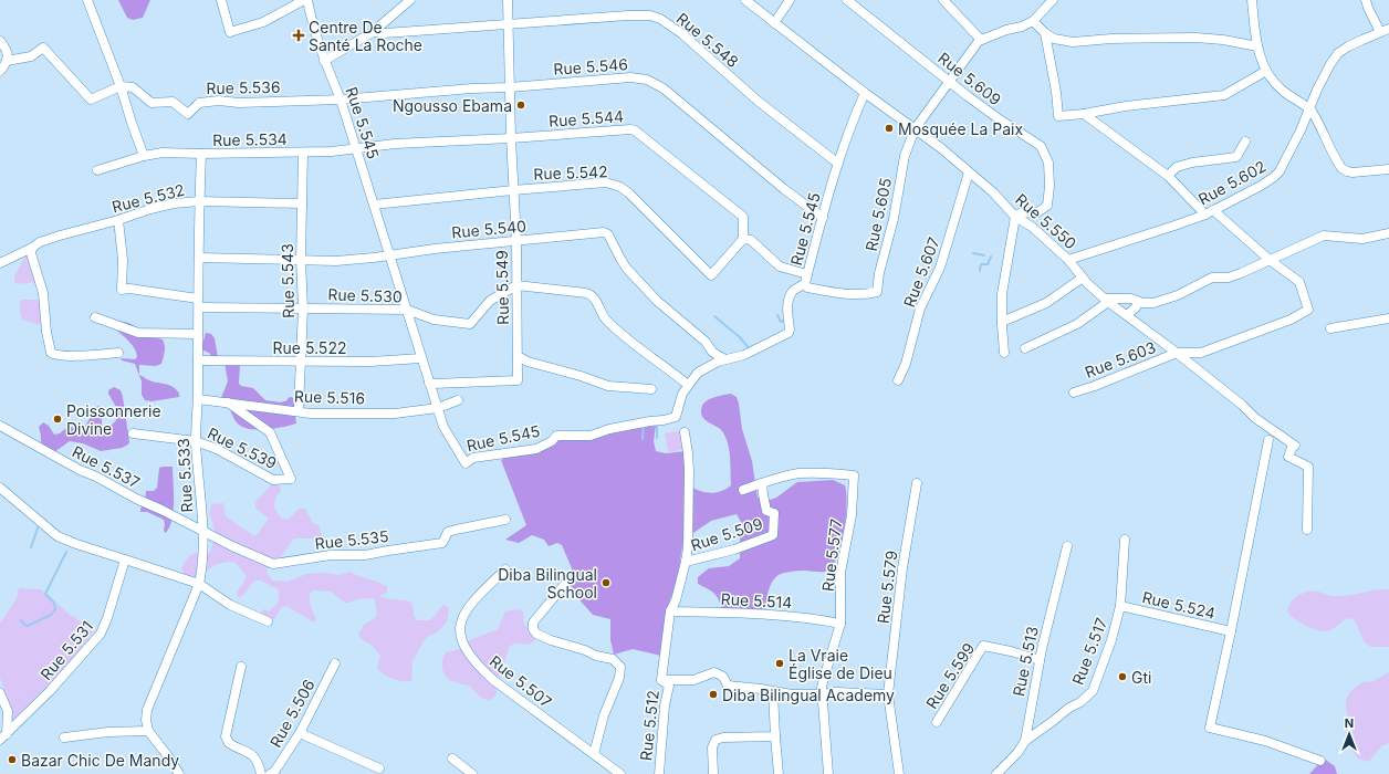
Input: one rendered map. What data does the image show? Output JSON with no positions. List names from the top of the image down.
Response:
{
  "streets": {
    "street": [
      "Rue 5.548",
      "Rue 5.546",
      "Rue 5.609",
      "Rue 5.536",
      "Rue 5.544",
      "Rue 5.545",
      "Rue 5.534",
      "Rue 5.542",
      "Rue 5.602",
      "Rue 5.532",
      "Rue 5.605",
      "Rue 5.550",
      "Rue 5.540",
      "Rue 5.607",
      "Rue 5.543",
      "Rue 5.549",
      "Rue 5.530",
      "Rue 5.522",
      "Rue 5.603",
      "Rue 5.516",
      "Rue 5.539",
      "Rue 5.537",
      "Rue 5.533",
      "Rue 5.509",
      "Rue 5.535",
      "Rue 5.577",
      "Rue 5.579",
      "Rue 5.514",
      "Rue 5.524",
      "Rue 5.531",
      "Rue 5.517",
      "Rue 5.513",
      "Rue 5.599",
      "Rue 5.507",
      "Rue 5.506",
      "Rue 5.512"
    ]
  },
  "crossings": [
    ["Rue 5.548", "Rue 5.545"],
    ["Rue 5.548", "Rue 5.549"],
    ["Rue 5.546", "Rue 5.536"],
    ["Rue 5.546", "Rue 5.545"],
    ["Rue 5.546", "Rue 5.549"],
    ["Rue 5.609", "Rue 5.605"],
    ["Rue 5.609", "Rue 5.550"],
    ["Rue 5.536", "Rue 5.545"],
    ["Rue 5.544", "Rue 5.545"],
    ["Rue 5.544", "Rue 5.534"],
    ["Rue 5.544", "Rue 5.542"],
    ["Rue 5.544", "Rue 5.549"],
    ["Rue 5.545", "Rue 5.534"],
    ["Rue 5.545", "Rue 5.542"],
    ["Rue 5.545", "Rue 5.605"],
    ["Rue 5.545", "Rue 5.550"],
    ["Rue 5.545", "Rue 5.540"],
    ["Rue 5.545", "Rue 5.549"],
    ["Rue 5.545", "Rue 5.530"],
    ["Rue 5.545", "Rue 5.522"],
    ["Rue 5.545", "Rue 5.516"],
    ["Rue 5.534", "Rue 5.543"],
    ["Rue 5.534", "Rue 5.533"],
    ["Rue 5.542", "Rue 5.549"],
    ["Rue 5.602", "Rue 5.550"],
    ["Rue 5.532", "Rue 5.543"],
    ["Rue 5.532", "Rue 5.530"],
    ["Rue 5.532", "Rue 5.533"],
    ["Rue 5.605", "Rue 5.550"],
    ["Rue 5.550", "Rue 5.607"],
    ["Rue 5.550", "Rue 5.603"],
    ["Rue 5.540", "Rue 5.543"],
    ["Rue 5.540", "Rue 5.549"],
    ["Rue 5.540", "Rue 5.533"],
    ["Rue 5.543", "Rue 5.530"],
    ["Rue 5.543", "Rue 5.522"],
    ["Rue 5.549", "Rue 5.530"],
    ["Rue 5.530", "Rue 5.533"],
    ["Rue 5.522", "Rue 5.533"],
    ["Rue 5.516", "Rue 5.539"],
    ["Rue 5.516", "Rue 5.533"],
    ["Rue 5.539", "Rue 5.533"],
    ["Rue 5.537", "Rue 5.533"],
    ["Rue 5.537", "Rue 5.535"],
    ["Rue 5.533", "Rue 5.535"],
    ["Rue 5.509", "Rue 5.577"],
    ["Rue 5.577", "Rue 5.514"],
    ["Rue 5.577", "Rue 5.512"],
    ["Rue 5.579", "Rue 5.512"],
    ["Rue 5.524", "Rue 5.517"],
    ["Rue 5.517", "Rue 5.513"],
    ["Rue 5.513", "Rue 5.599"]
  ],
  "places": {
    "health": ["Centre De Santé La Roche"],
    "other": [
      "Ngousso Ebama",
      "Mosquée La Paix",
      "Poissonnerie Divine",
      "Diba Bilingual School",
      "La Vraie Église de Dieu",
      "Gti",
      "Diba Bilingual Academy",
      "Bazar Chic De Mandy"
    ]
  },
  "north": "top"
}
